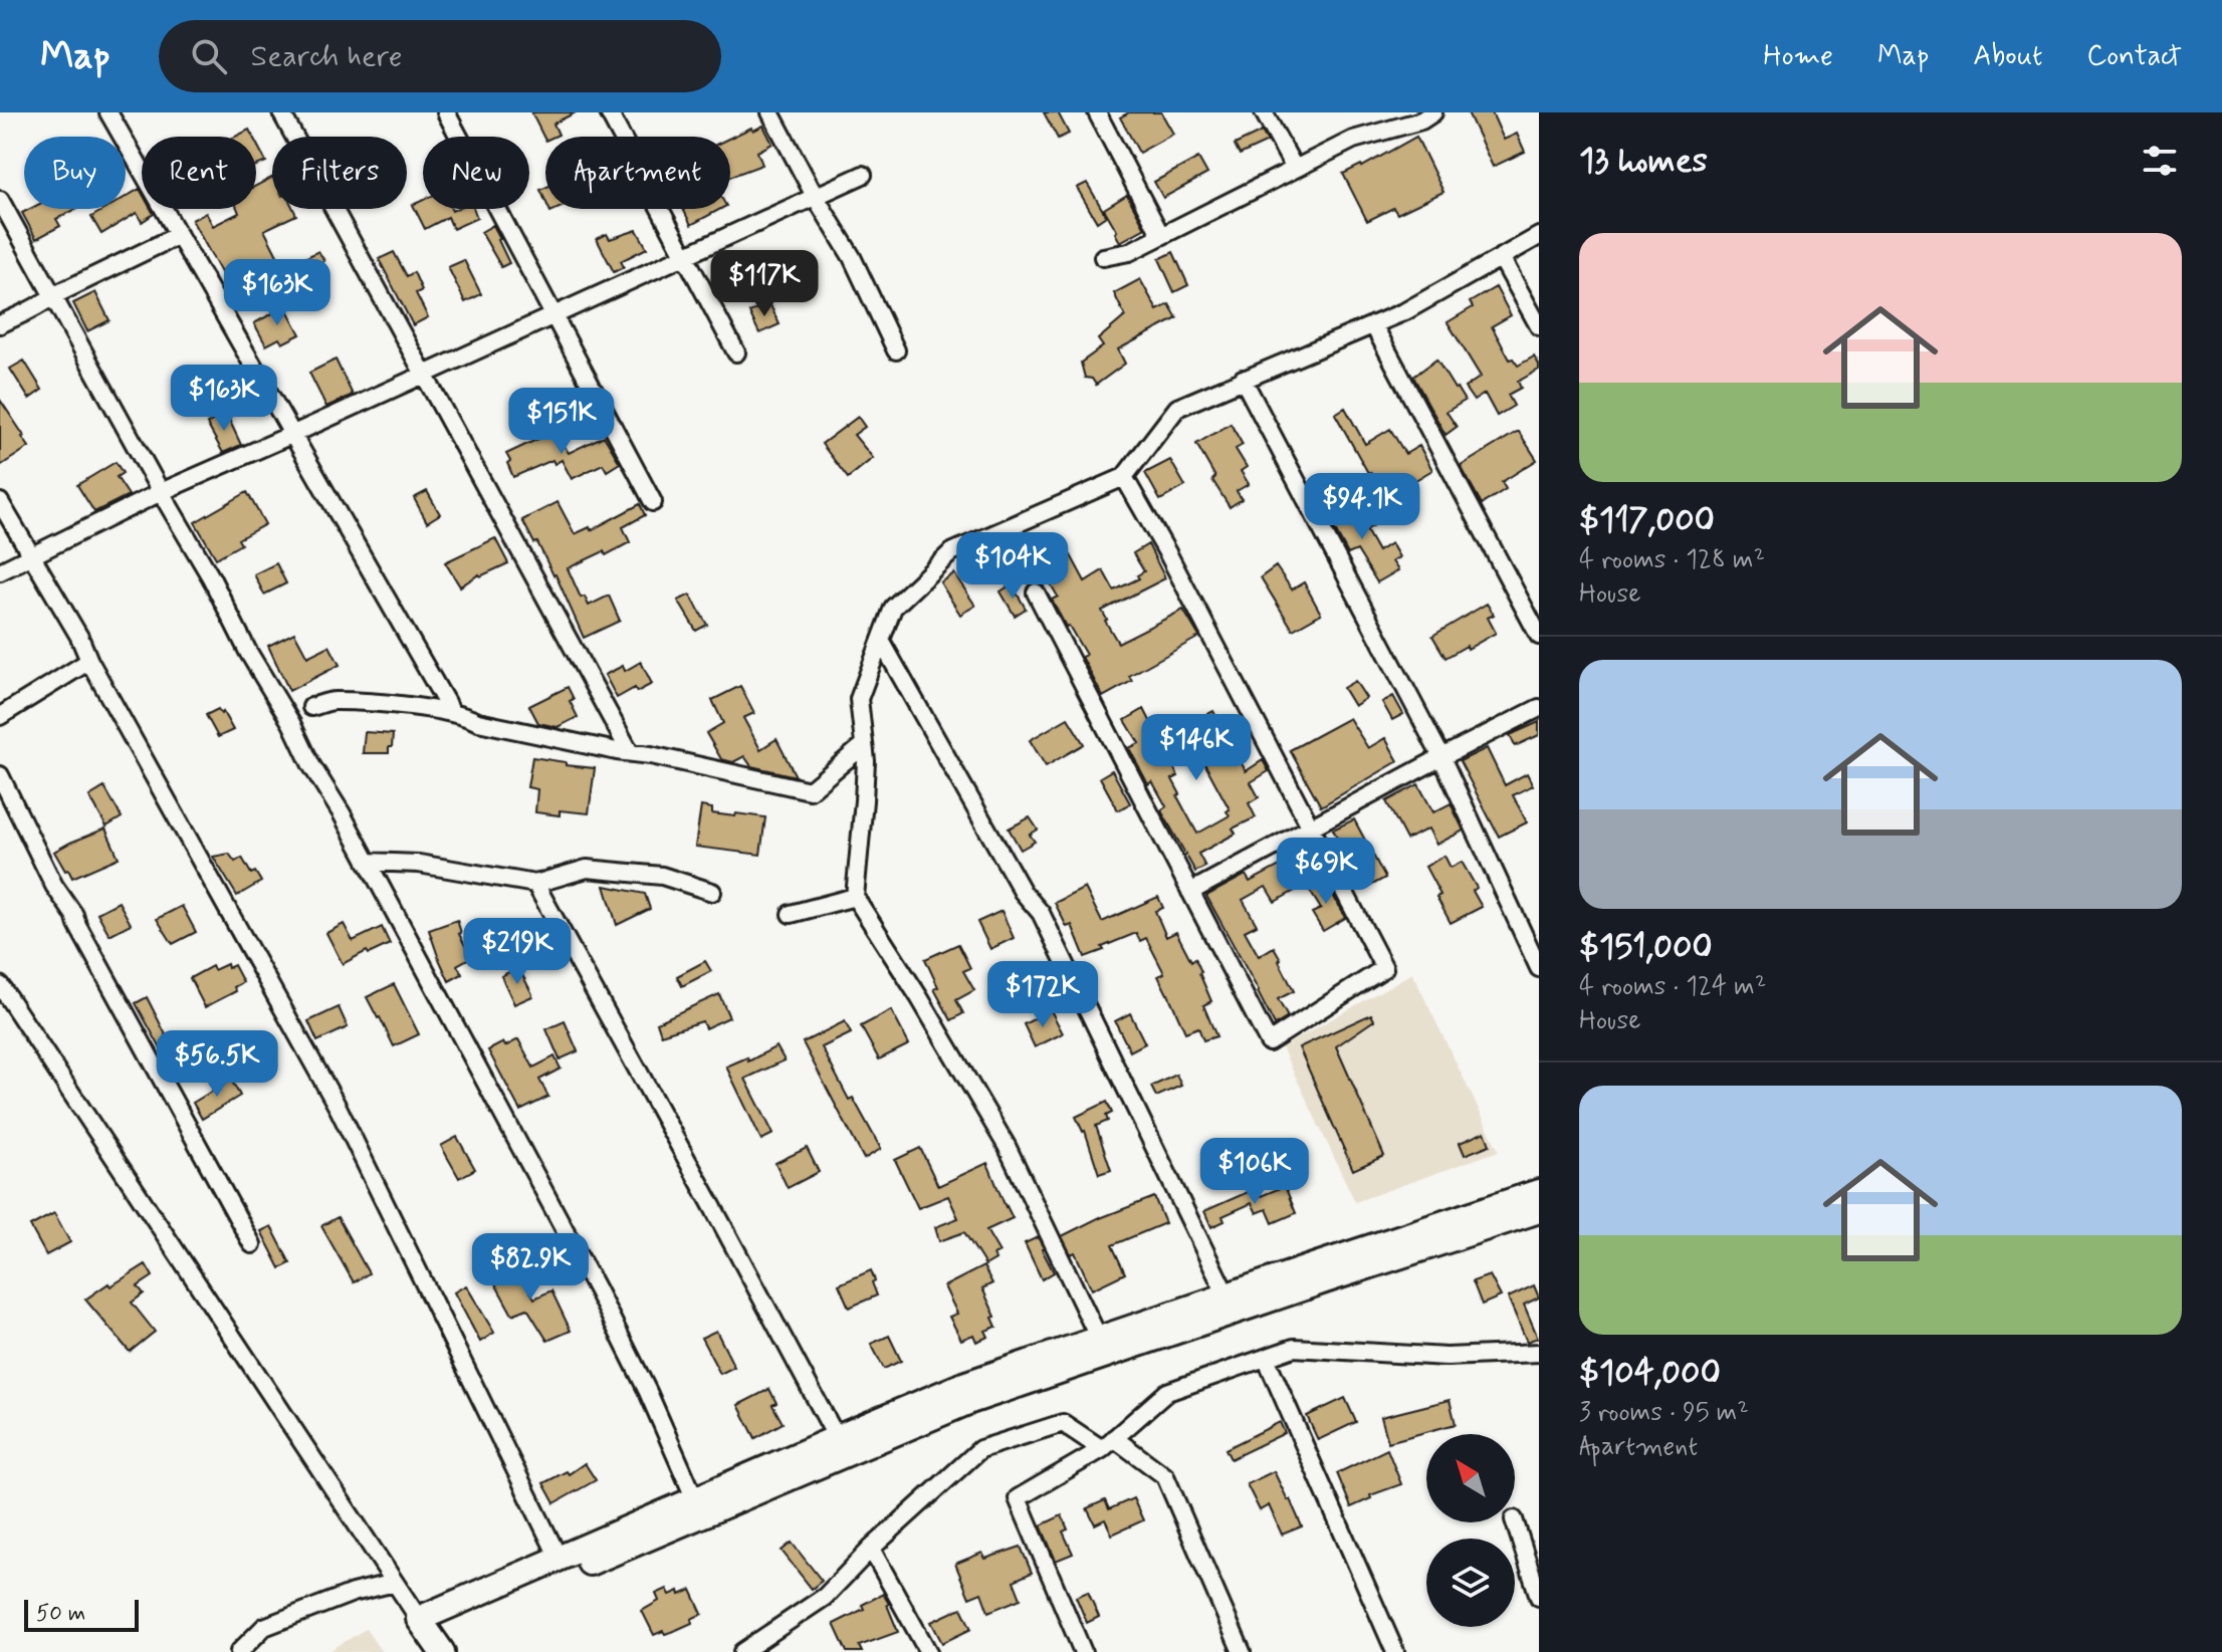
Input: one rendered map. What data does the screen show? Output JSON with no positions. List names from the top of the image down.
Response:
{
  "scale_bar": "50 m",
  "north": "top left",
  "page": {
    "header": "Map",
    "search": "Search here",
    "nav": [
      "Home",
      "Map",
      "About",
      "Contact"
    ],
    "heading": "13 homes",
    "chip": [
      "Buy",
      "Rent",
      "Filters",
      "New",
      "Apartment"
    ],
    "list": [
      {
        "name": "$117,000",
        "note": "4 rooms · 128 m² · House"
      },
      {
        "name": "$151,000",
        "note": "4 rooms · 124 m² · House"
      },
      {
        "name": "$104,000",
        "note": "3 rooms · 95 m² · Apartment"
      }
    ],
    "price": [
      "$117K",
      "$163K",
      "$163K",
      "$151K",
      "$94.1K",
      "$104K",
      "$146K",
      "$69K",
      "$219K",
      "$172K",
      "$56.5K",
      "$106K",
      "$82.9K"
    ],
    "scale": "50 m"
  }
}
